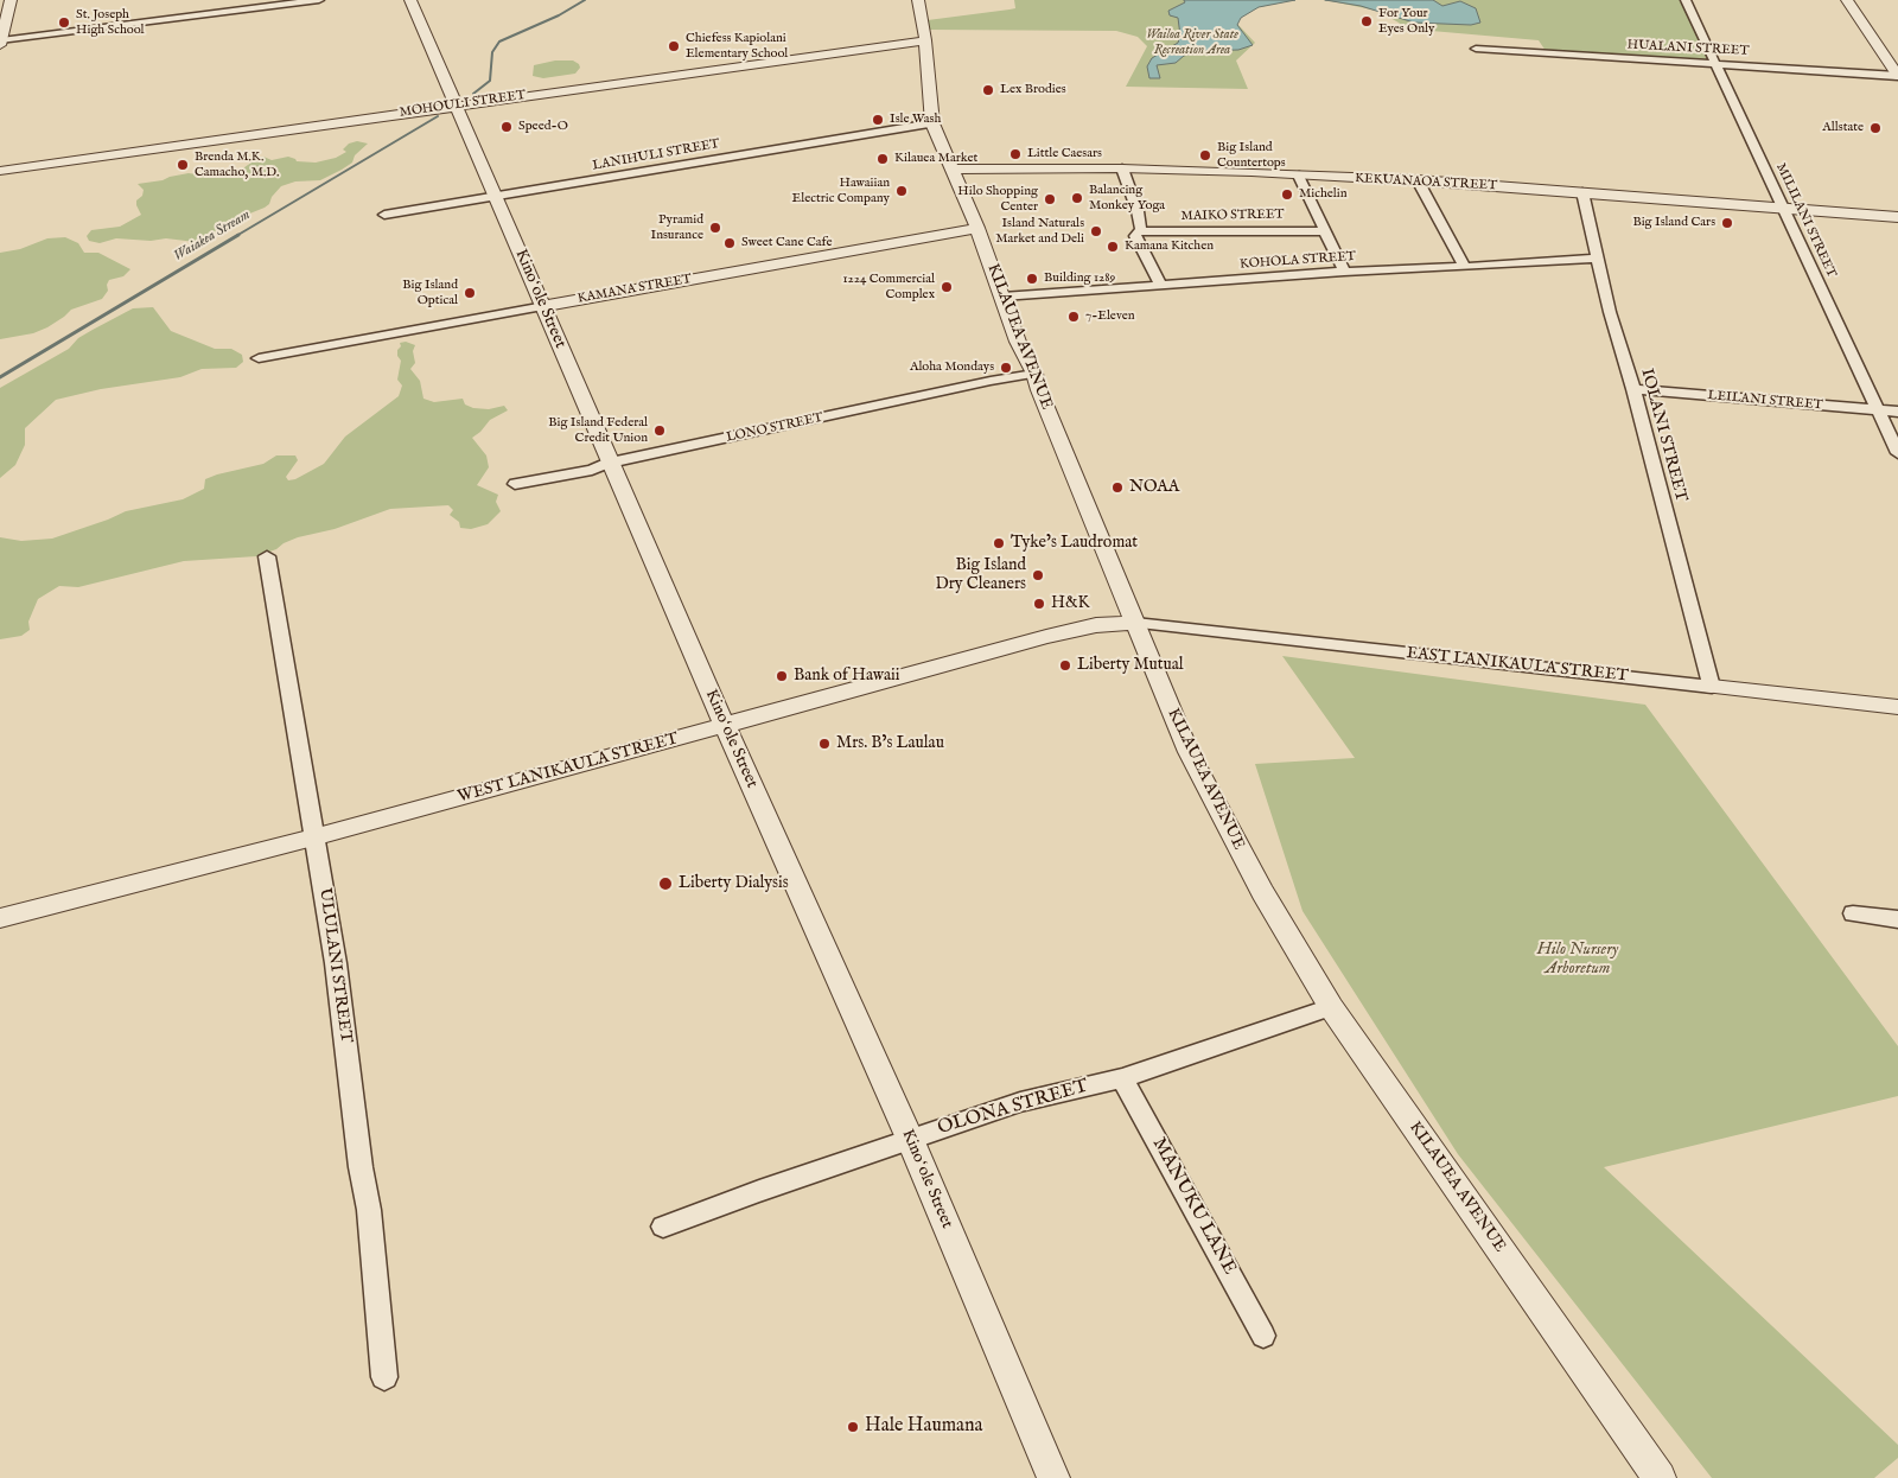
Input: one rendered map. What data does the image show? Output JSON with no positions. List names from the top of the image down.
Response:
{
  "streets": {
    "street": [
      "HUALANI STREET",
      "MOHOULI STREET",
      "LANIHULI STREET",
      "KEKUANAOA STREET",
      "MAIKO STREET",
      "MILILANI STREET",
      "KOHOLA STREET",
      "KAMANA STREET",
      "Kinoʻole Street",
      "KILAUEA AVENUE",
      "LEILANI STREET",
      "LONO STREET",
      "IOLANI STREET",
      "EAST LANIKAULA STREET",
      "WEST LANIKAULA STREET",
      "ULULANI STREET",
      "OLONA STREET",
      "MANUKU LANE"
    ]
  },
  "crossings": [
    ["HUALANI STREET", "MILILANI STREET"],
    ["MOHOULI STREET", "Kinoʻole Street"],
    ["MOHOULI STREET", "KILAUEA AVENUE"],
    ["LANIHULI STREET", "Kinoʻole Street"],
    ["LANIHULI STREET", "KILAUEA AVENUE"],
    ["KEKUANAOA STREET", "MILILANI STREET"],
    ["KEKUANAOA STREET", "KILAUEA AVENUE"],
    ["KEKUANAOA STREET", "IOLANI STREET"],
    ["MILILANI STREET", "LEILANI STREET"],
    ["KOHOLA STREET", "KILAUEA AVENUE"],
    ["KOHOLA STREET", "IOLANI STREET"],
    ["KAMANA STREET", "Kinoʻole Street"],
    ["KAMANA STREET", "KILAUEA AVENUE"],
    ["Kinoʻole Street", "LONO STREET"],
    ["Kinoʻole Street", "WEST LANIKAULA STREET"],
    ["Kinoʻole Street", "OLONA STREET"],
    ["KILAUEA AVENUE", "LONO STREET"],
    ["KILAUEA AVENUE", "EAST LANIKAULA STREET"],
    ["KILAUEA AVENUE", "WEST LANIKAULA STREET"],
    ["KILAUEA AVENUE", "OLONA STREET"],
    ["LEILANI STREET", "IOLANI STREET"],
    ["IOLANI STREET", "EAST LANIKAULA STREET"],
    ["EAST LANIKAULA STREET", "WEST LANIKAULA STREET"],
    ["WEST LANIKAULA STREET", "ULULANI STREET"],
    ["OLONA STREET", "MANUKU LANE"]
  ],
  "water": ["Waiakea Stream"],
  "parks": ["Wailoa River State Recreation Area", "Hilo Nursery Arboretum"],
  "places": [
    "For Your Eyes Only",
    "St. Joseph High School",
    "Chiefess Kapiolani Elementary School",
    "Lex Brodies",
    "Isle Wash",
    "Speed-O",
    "Allstate",
    "Little Caesars",
    "Big Island Countertops",
    "Kilauea Market",
    "Brenda M.K. Camacho, M.D.",
    "Hawaiian Electric Company",
    "Michelin",
    "Balancing Monkey Yoga",
    "Hilo Shopping Center",
    "Big Island Cars",
    "Pyramid Insurance",
    "Island Naturals Market and Deli",
    "Sweet Cane Cafe",
    "Kamana Kitchen",
    "Building 1289",
    "1224 Commercial Complex",
    "Big Island Optical",
    "7-Eleven",
    "Aloha Mondays",
    "Big Island Federal Credit Union",
    "NOAA",
    "Tyke’s Laudromat",
    "Big Island Dry Cleaners",
    "H&K",
    "Liberty Mutual",
    "Bank of Hawaii",
    "Mrs. B’s Laulau",
    "Liberty Dialysis",
    "Hale Haumana"
  ]
}
